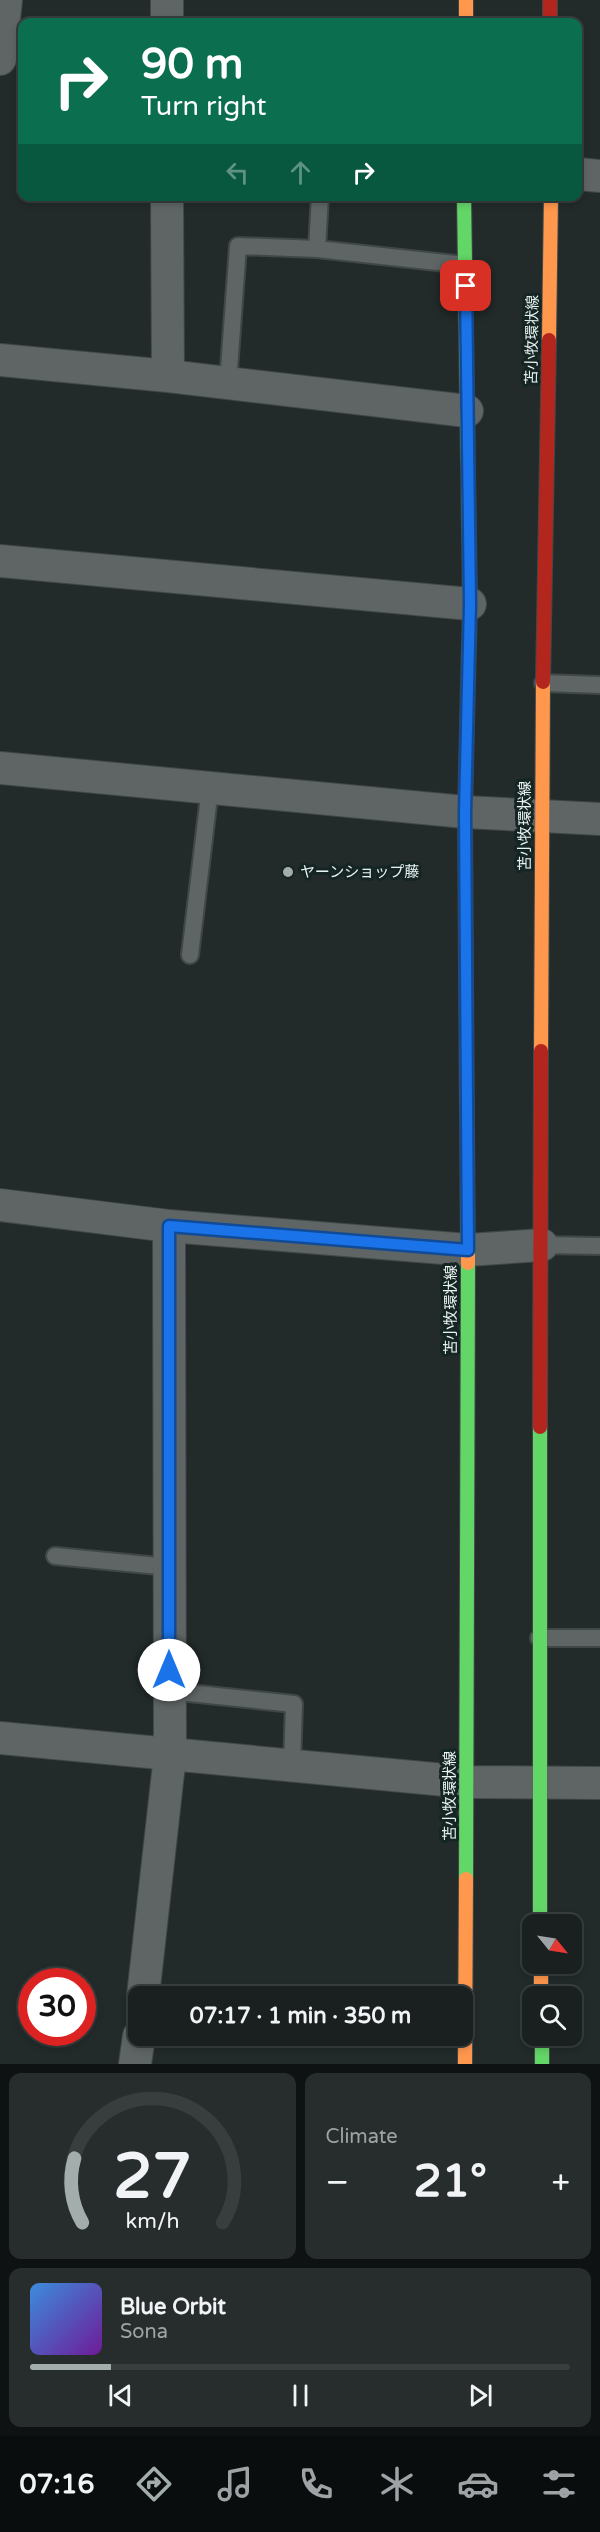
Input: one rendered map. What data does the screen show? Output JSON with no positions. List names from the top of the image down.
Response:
{
  "streets": {
    "main road": ["苫小牧環状線"]
  },
  "places": ["ヤーンショップ藤"],
  "north": "bottom right",
  "page": {
    "turn": ["90 m", "Turn right"],
    "limit": "30",
    "trip": "07:17 · 1 min · 350 m",
    "tile": "Climate",
    "heat": ["−", "21°", "+"],
    "song": ["Blue Orbit", "Sona"],
    "tabs": "07:16",
    "gauge": ["27", "km/h"]
  }
}
